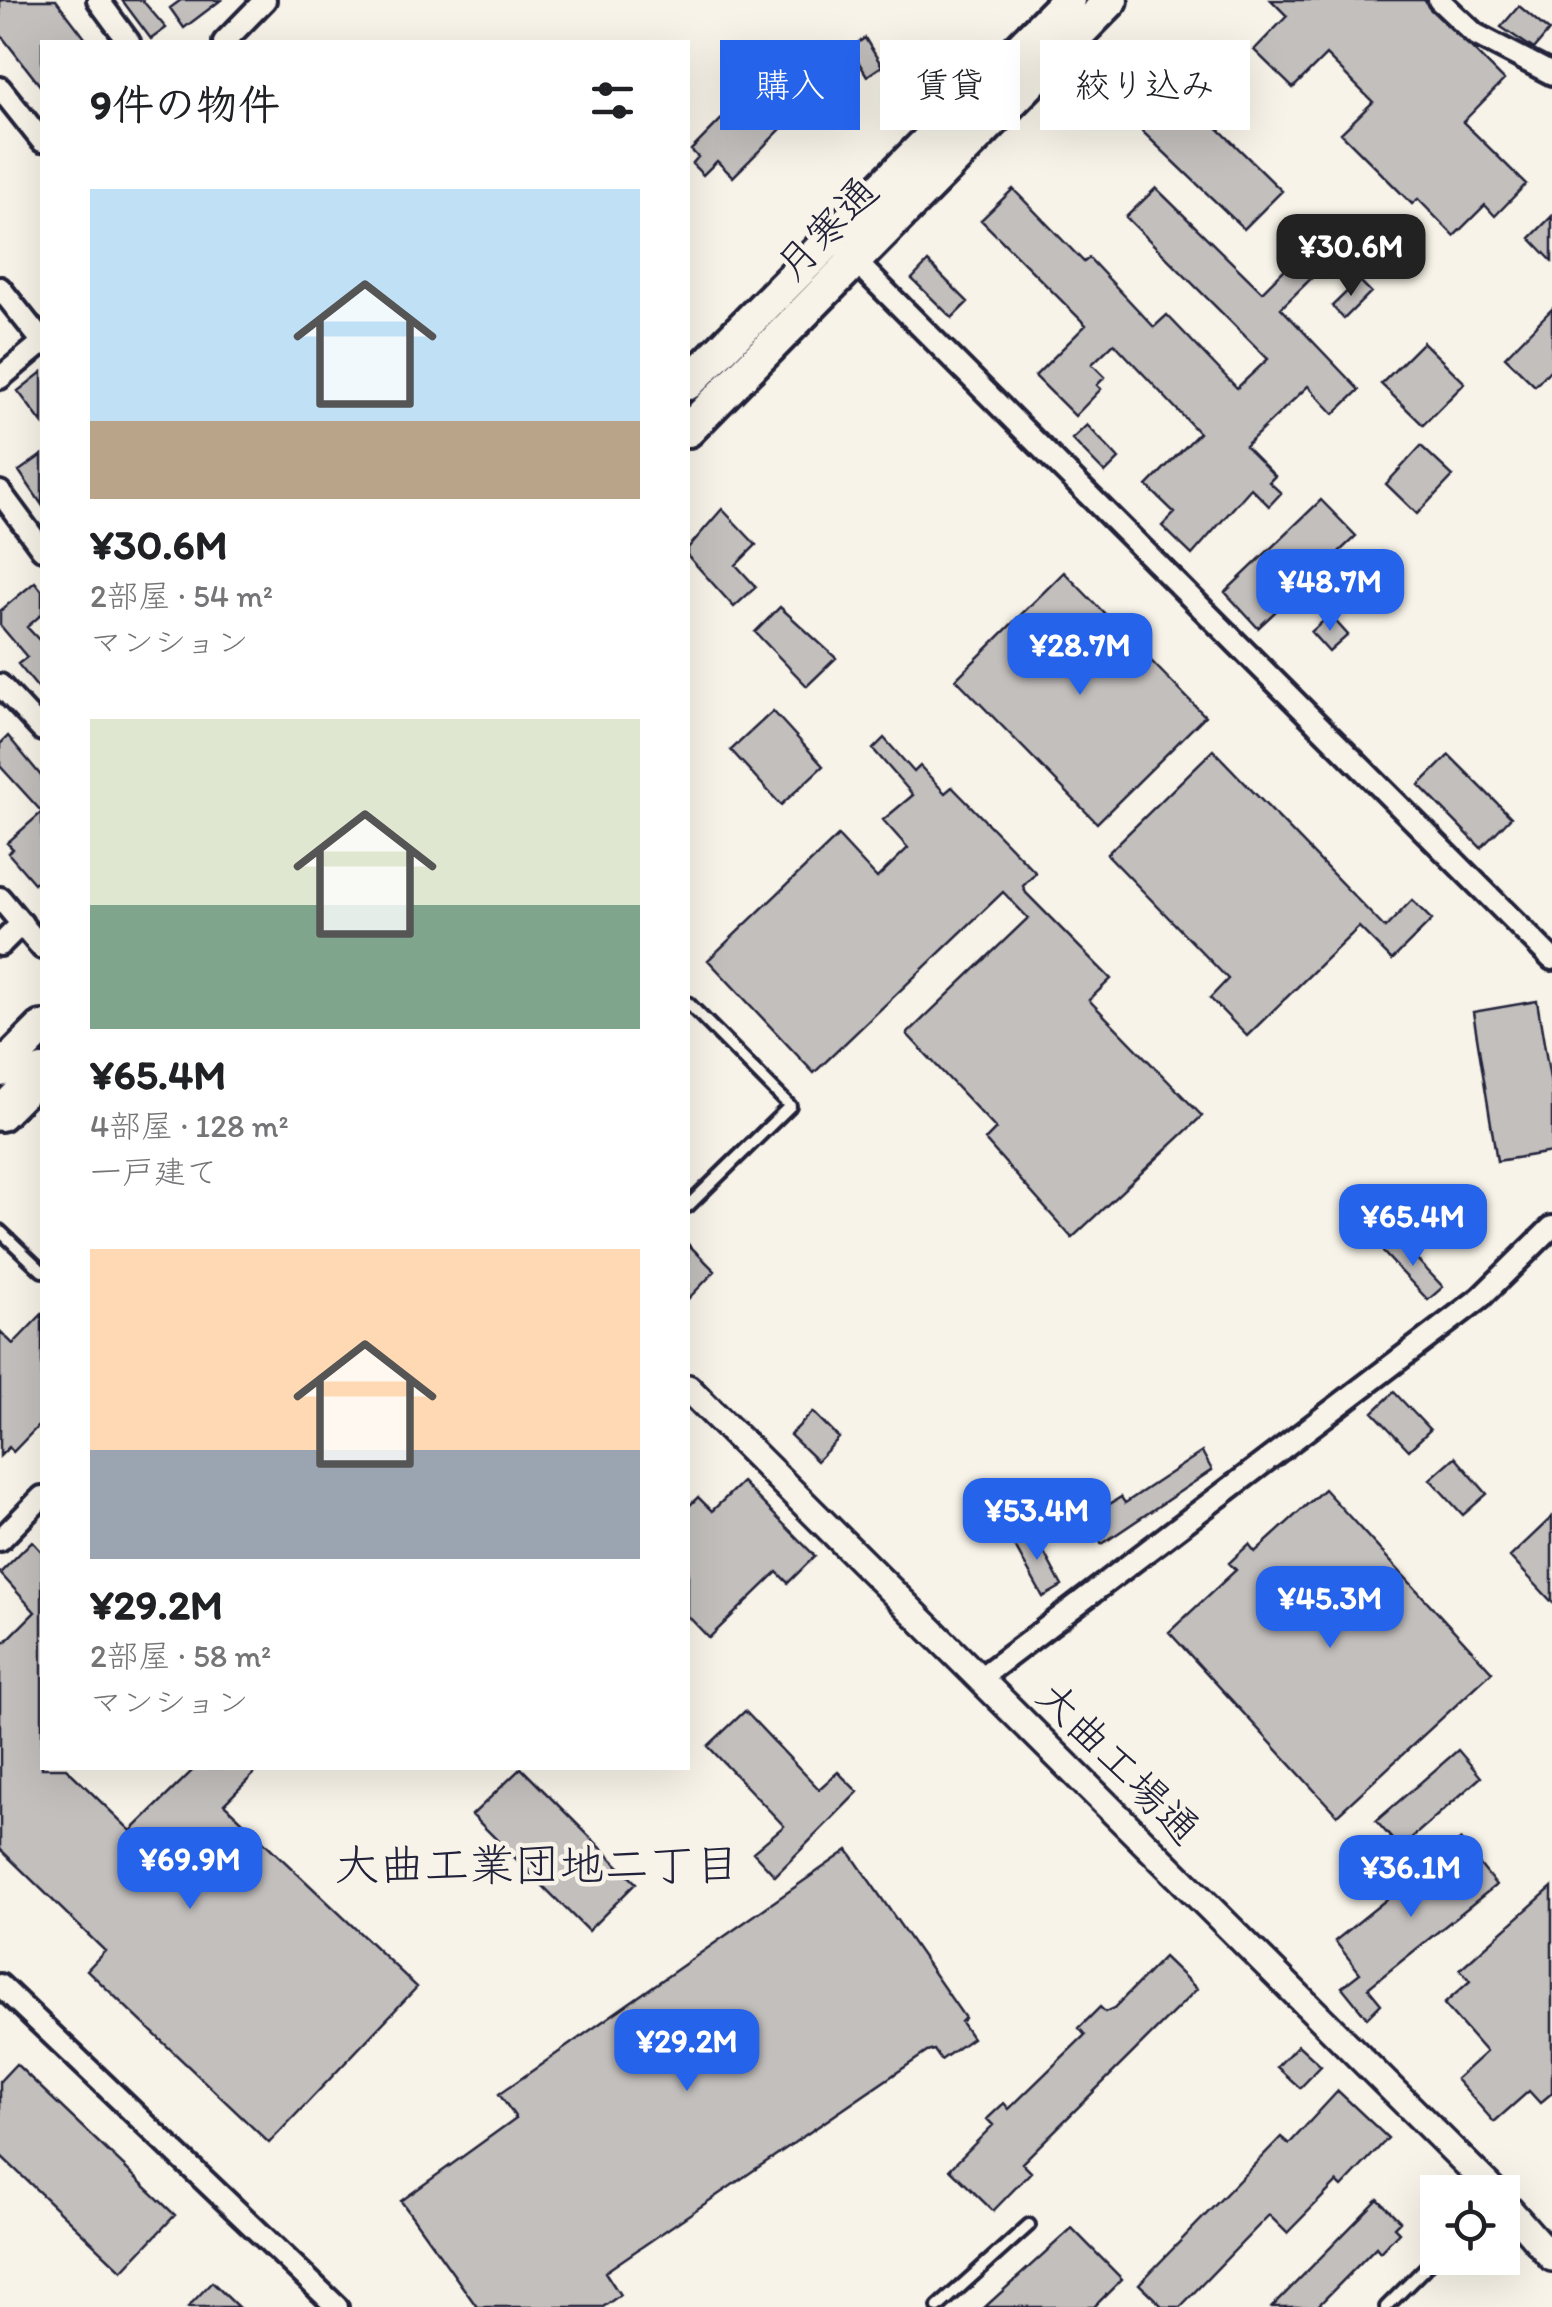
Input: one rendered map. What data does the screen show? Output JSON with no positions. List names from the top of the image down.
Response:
{
  "streets": {
    "highway": ["月寒通"],
    "street": ["大曲工場通"]
  },
  "districts": ["大曲工業団地二丁目"],
  "page": {
    "chip": ["購入", "賃貸", "絞り込み"],
    "heading": "9件の物件",
    "list": [
      {
        "name": "¥30.6M",
        "note": "2部屋 · 54 m² · マンション"
      },
      {
        "name": "¥65.4M",
        "note": "4部屋 · 128 m² · 一戸建て"
      },
      {
        "name": "¥29.2M",
        "note": "2部屋 · 58 m² · マンション"
      }
    ],
    "price": [
      "¥30.6M",
      "¥48.7M",
      "¥28.7M",
      "¥65.4M",
      "¥53.4M",
      "¥45.3M",
      "¥69.9M",
      "¥36.1M",
      "¥29.2M"
    ]
  }
}
